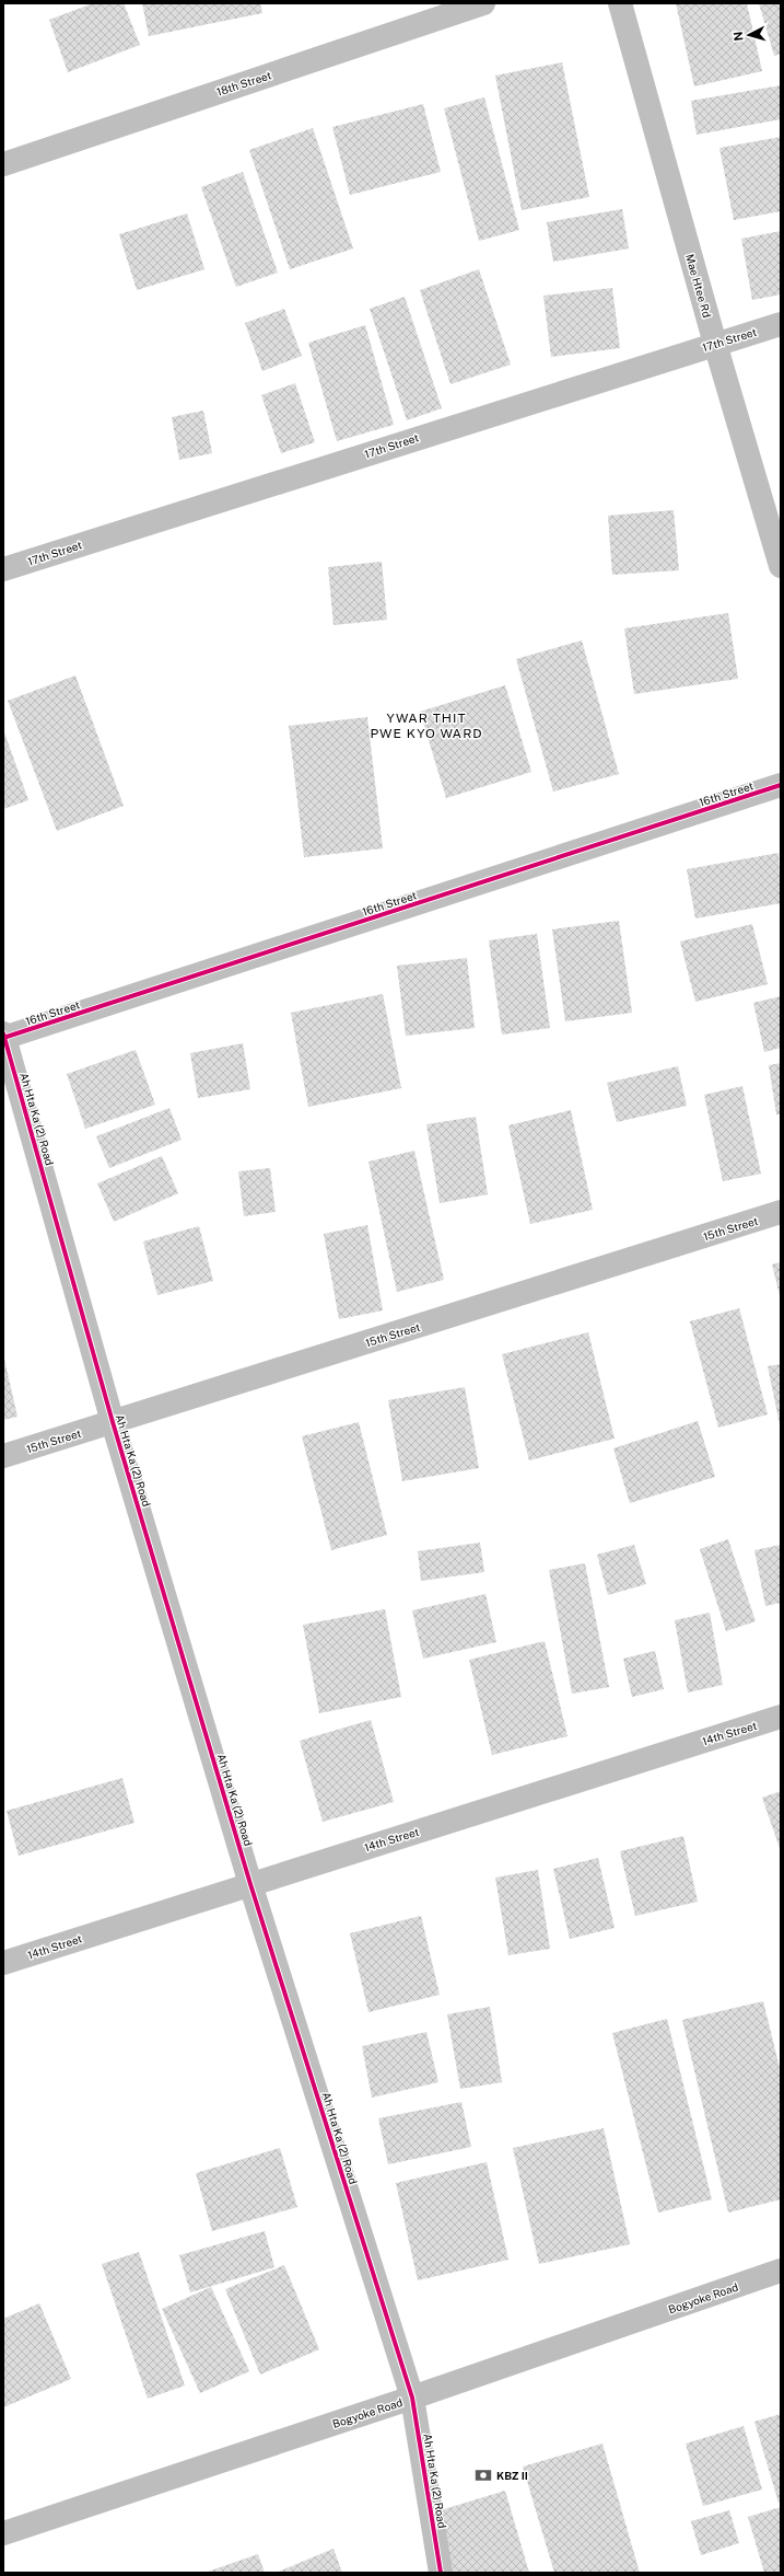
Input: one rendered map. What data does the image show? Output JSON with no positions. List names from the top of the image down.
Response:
{
  "streets": {
    "highway": ["Bogyoke Road"],
    "street": [
      "18th Street",
      "Mae Htee Rd",
      "17th Street",
      "16th Street",
      "Ah Hta Ka (2) Road",
      "15th Street",
      "14th Street"
    ]
  },
  "crossings": [
    ["Mae Htee Rd", "17th Street"],
    ["16th Street", "Ah Hta Ka (2) Road"],
    ["Ah Hta Ka (2) Road", "15th Street"],
    ["Ah Hta Ka (2) Road", "14th Street"],
    ["Ah Hta Ka (2) Road", "Bogyoke Road"]
  ],
  "districts": ["YWAR THIT PWE KYO WARD"],
  "places": {
    "bank": ["KBZ II"]
  },
  "north": "left"
}
